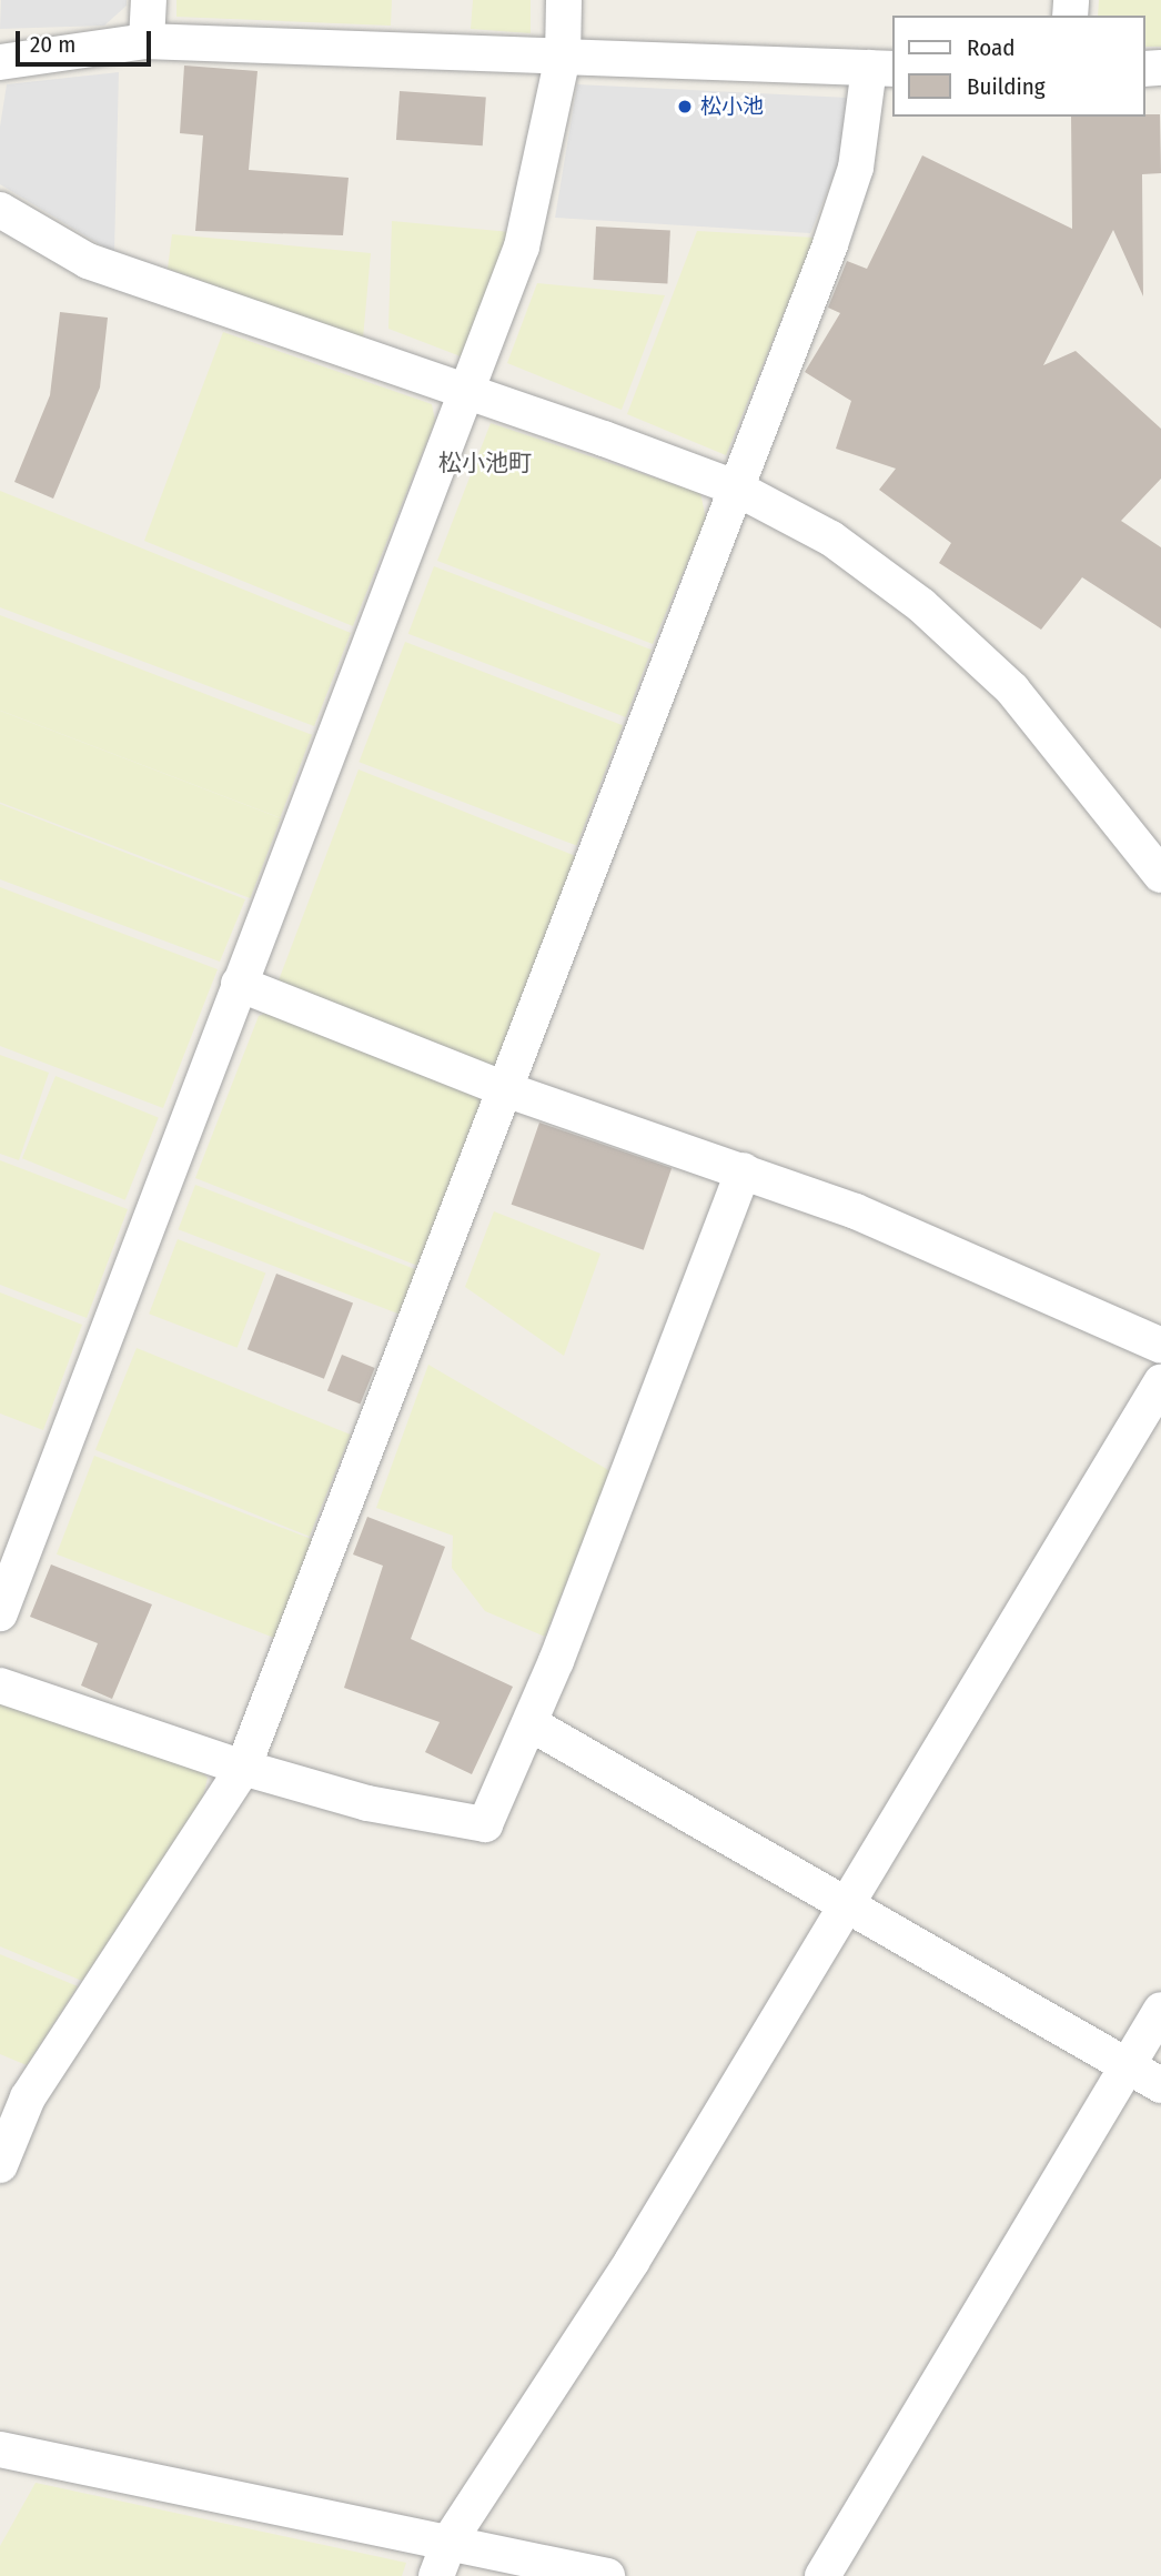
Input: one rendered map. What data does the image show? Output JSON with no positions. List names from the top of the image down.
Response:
{
  "districts": ["松小池町"],
  "places": ["松小池"],
  "legend": ["Road", "Building"],
  "scale_bar": "20 m"
}
